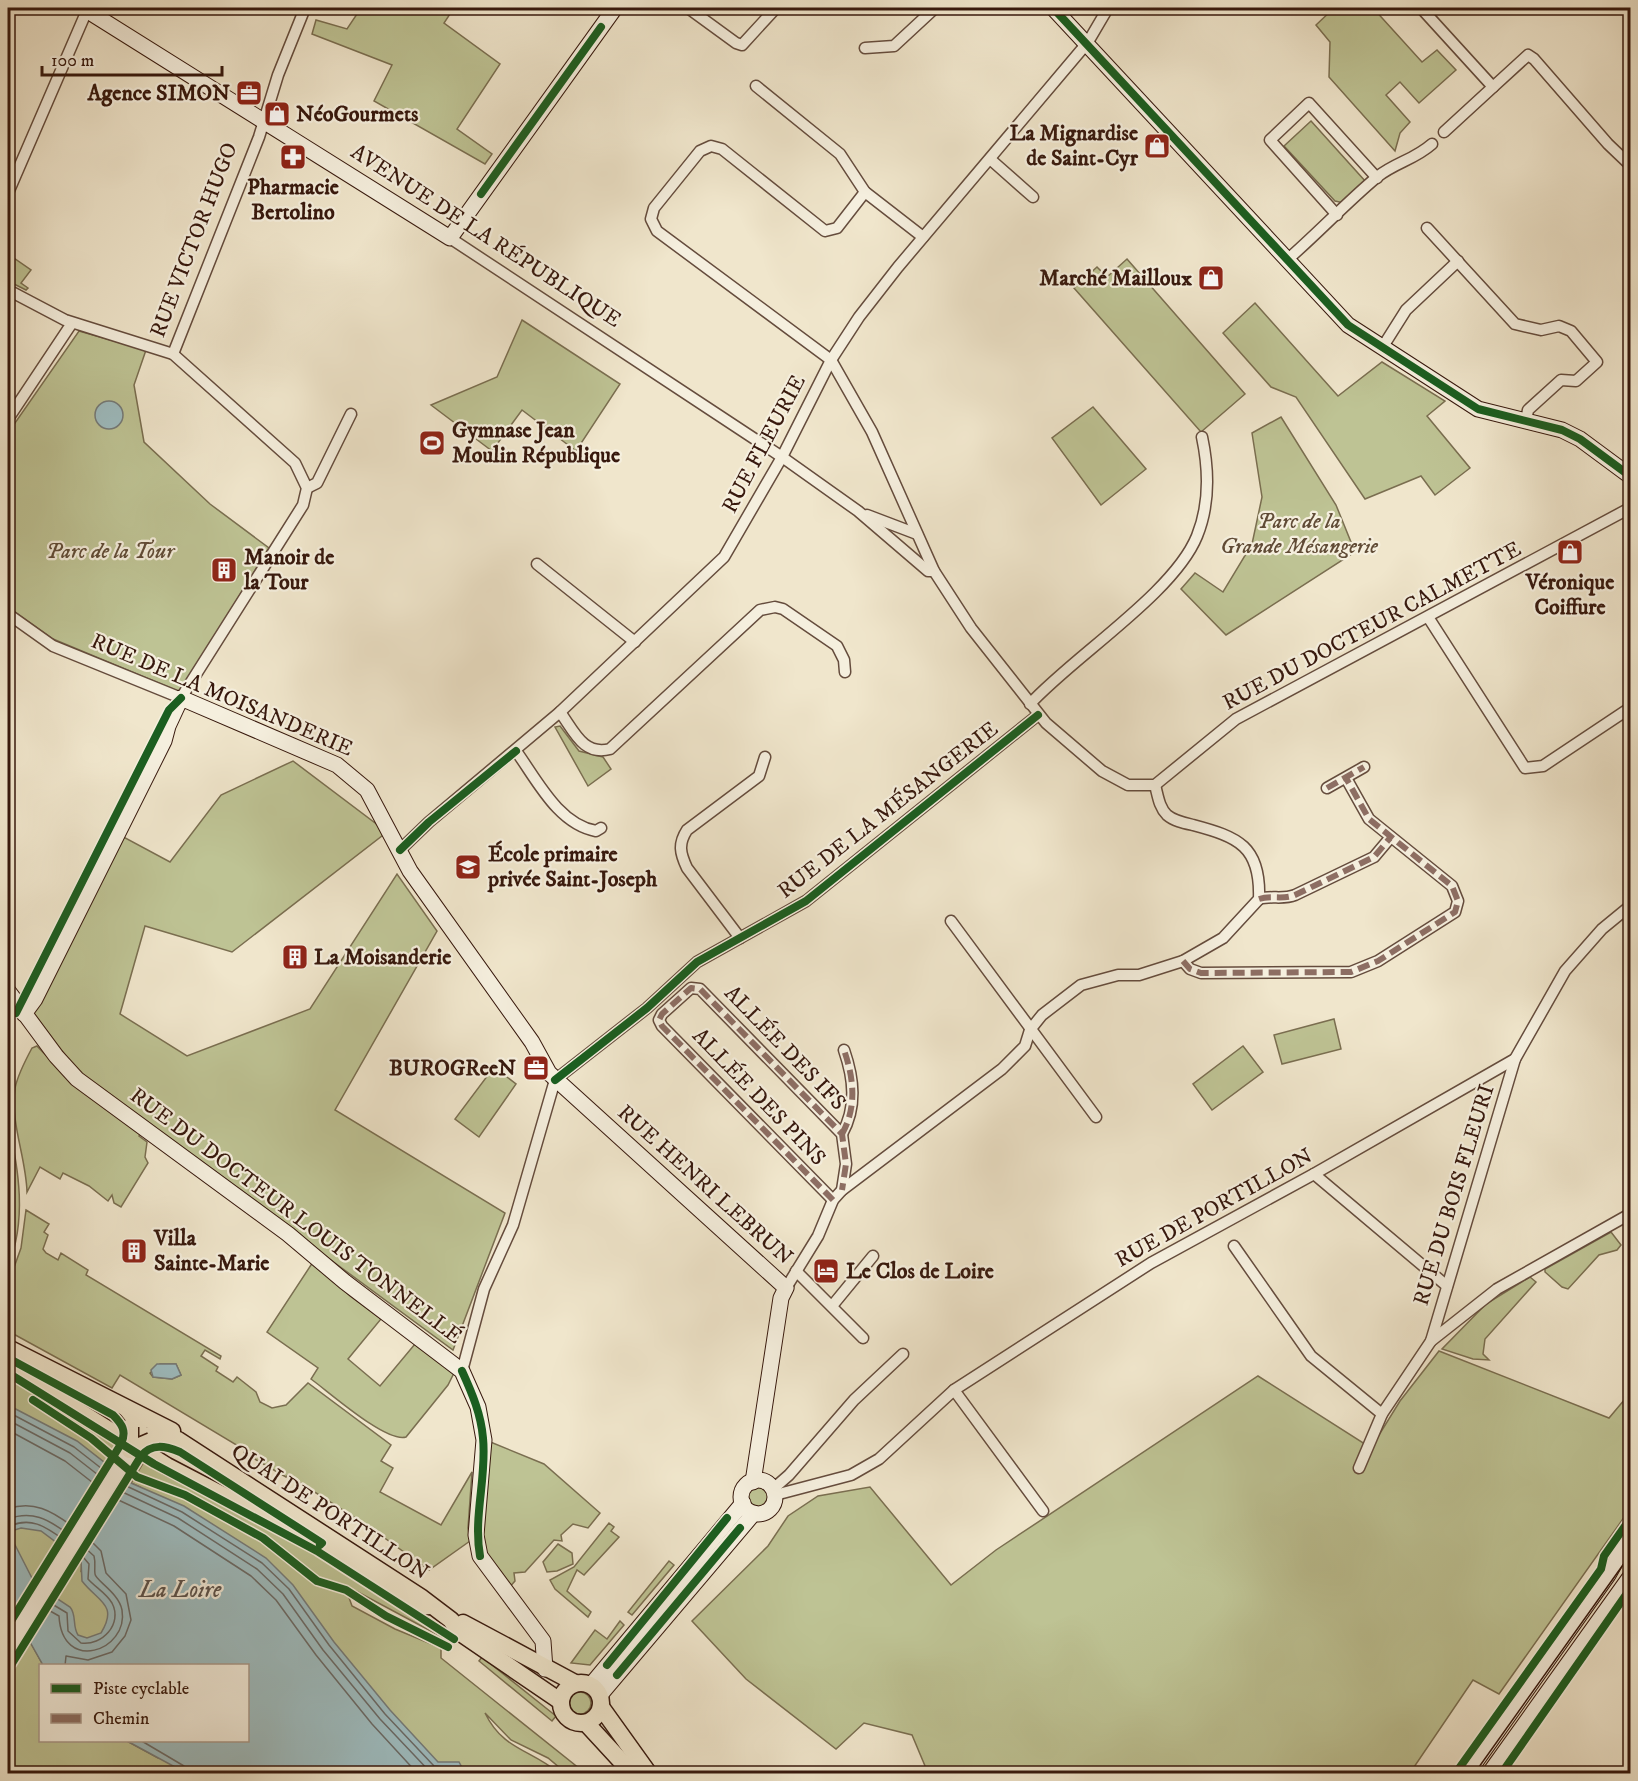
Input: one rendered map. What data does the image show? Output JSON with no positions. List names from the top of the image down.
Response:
{
  "streets": {
    "main road": ["QUAI DE PORTILLON"],
    "street": [
      "AVENUE DE LA RÉPUBLIQUE",
      "RUE VICTOR HUGO",
      "RUE FLEURIE",
      "RUE DU DOCTEUR CALMETTE",
      "RUE DE LA MOISANDERIE",
      "RUE DE LA MÉSANGERIE",
      "ALLÉE DES IFS",
      "ALLÉE DES PINS",
      "RUE HENRI LEBRUN",
      "RUE DU BOIS FLEURI",
      "RUE DE PORTILLON",
      "RUE DU DOCTEUR LOUIS TONNELLÉ"
    ]
  },
  "crossings": [
    ["AVENUE DE LA RÉPUBLIQUE", "RUE VICTOR HUGO"],
    ["AVENUE DE LA RÉPUBLIQUE", "RUE FLEURIE"],
    ["RUE FLEURIE", "RUE DE LA MOISANDERIE"],
    ["RUE DE LA MOISANDERIE", "RUE DE LA MÉSANGERIE"],
    ["RUE DE LA MOISANDERIE", "RUE HENRI LEBRUN"],
    ["RUE DE LA MÉSANGERIE", "RUE HENRI LEBRUN"],
    ["ALLÉE DES IFS", "ALLÉE DES PINS"],
    ["RUE HENRI LEBRUN", "RUE DE PORTILLON"],
    ["RUE DU BOIS FLEURI", "RUE DE PORTILLON"],
    ["RUE DU DOCTEUR LOUIS TONNELLÉ", "QUAI DE PORTILLON"]
  ],
  "water": ["La Loire"],
  "parks": ["Parc de la Grande Mésangerie", "Parc de la Tour"],
  "places": {
    "office": ["Agence SIMON", "BUROGReeN"],
    "shop": [
      "NéoGourmets",
      "La Mignardise de Saint-Cyr",
      "Marché Mailloux",
      "Véronique Coiffure"
    ],
    "pharmacy": ["Pharmacie Bertolino"],
    "sports": ["Gymnase Jean Moulin République"],
    "building": ["Manoir de la Tour", "La Moisanderie", "Villa Sainte-Marie"],
    "school or university": ["École primaire privée Saint-Joseph"],
    "hotel": ["Le Clos de Loire"]
  },
  "legend": ["Piste cyclable", "Chemin"],
  "scale_bar": "100 m"
}
